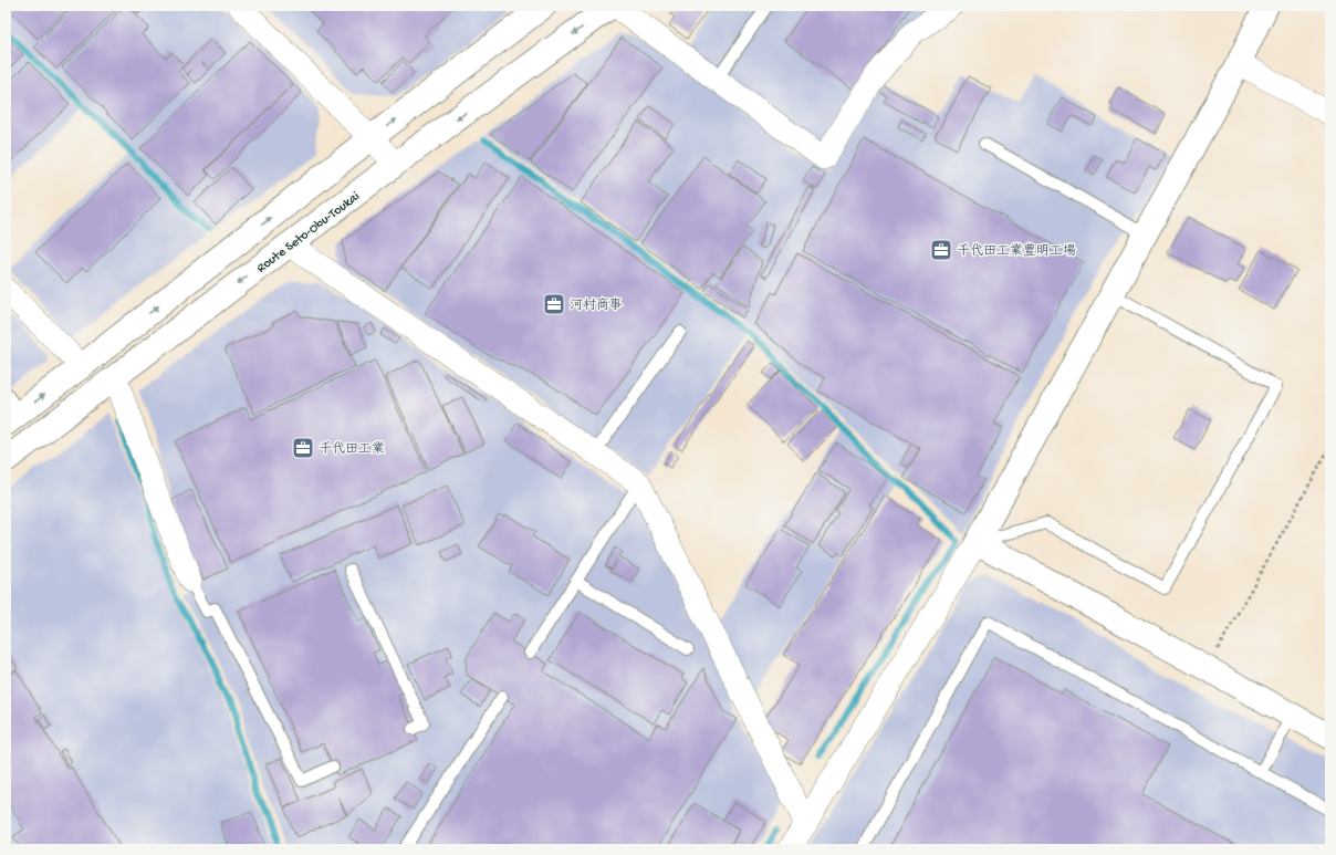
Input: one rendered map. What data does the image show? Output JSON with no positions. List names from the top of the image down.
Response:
{
  "streets": {
    "main road": ["Route Seto-Obu-Toukai"]
  },
  "places": {
    "office": ["千代田工業豊明工場", "河村商事", "千代田工業"]
  }
}
